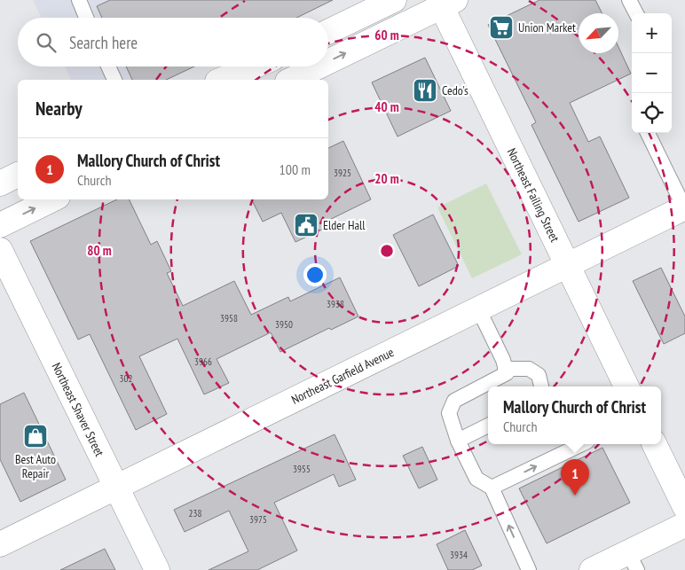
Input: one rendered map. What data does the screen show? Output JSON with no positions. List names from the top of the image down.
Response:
{
  "streets": {
    "street": ["Northeast Failing Street", "Northeast Garfield Avenue", "Northeast Shaver Street"]
  },
  "crossings": [
    ["Northeast Failing Street", "Northeast Garfield Avenue"],
    ["Northeast Garfield Avenue", "Northeast Shaver Street"]
  ],
  "places": {
    "supermarket": ["Union Market"],
    "restaurant": ["Cedo's"],
    "public building": ["Elder Hall"],
    "shop": ["Best Auto Repair"]
  },
  "house_numbers": [
    "3925",
    "3938",
    "3958",
    "3950",
    "3966",
    "302",
    "3955",
    "238",
    "3975",
    "3934"
  ],
  "north": "bottom left",
  "page": {
    "map_buttons": ["+", "−"],
    "search": "Search here",
    "heading": "Nearby",
    "list": [
      {
        "mark": "1",
        "name": "Mallory Church of Christ",
        "note": "Church",
        "value": "100 m"
      }
    ],
    "popup": ["Mallory Church of Christ", "Church"],
    "pins": "1"
  },
  "rings": [
    "60 m",
    "40 m",
    "20 m",
    "80 m"
  ]
}
